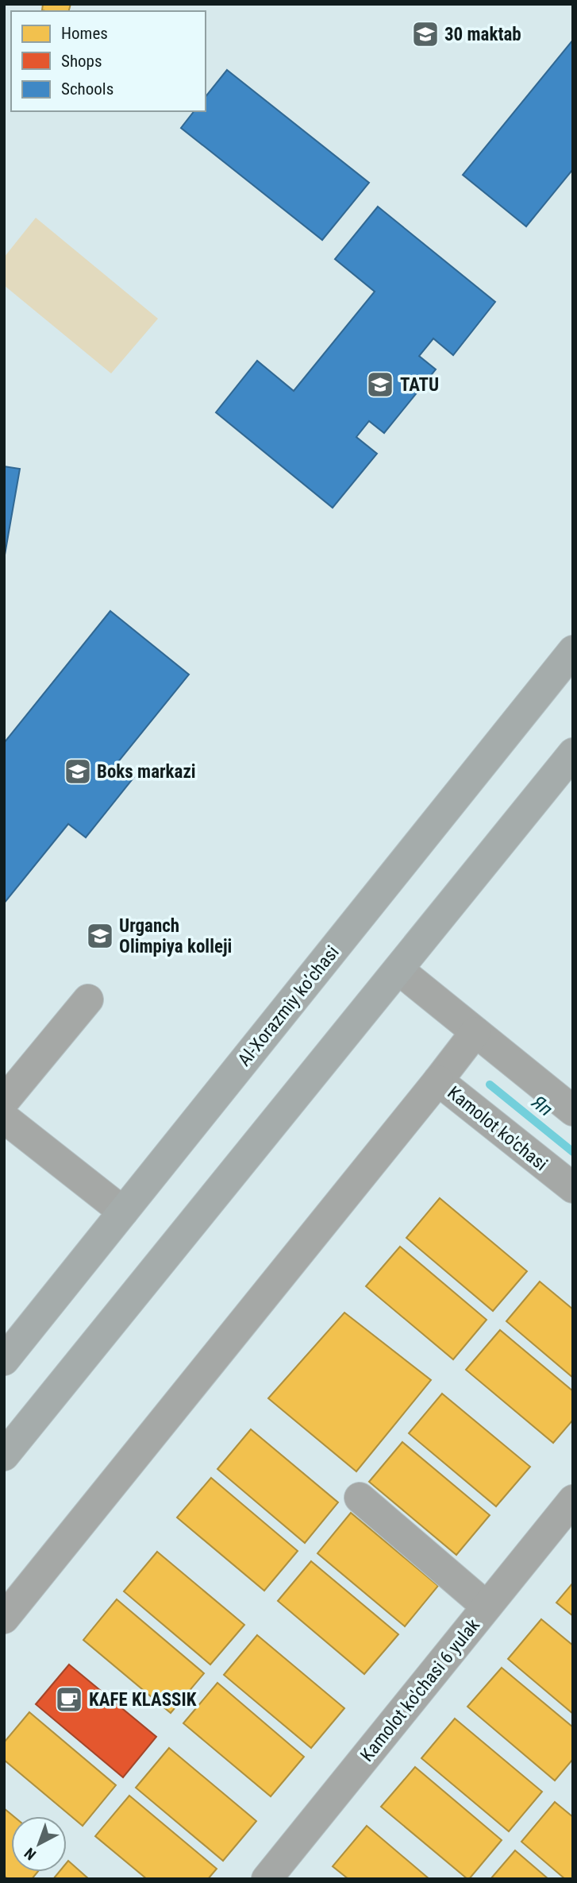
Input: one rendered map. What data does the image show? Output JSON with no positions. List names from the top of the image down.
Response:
{
  "streets": {
    "main road": ["Al-Xorazmiy ko’chasi"],
    "street": ["Kamolot ko'chasi", "Kamolot ko'chasi 6 yulak"]
  },
  "water": ["Яп"],
  "places": {
    "school or university": [
      "30 maktab",
      "TATU",
      "Boks markazi",
      "Urganch Olimpiya kolleji"
    ],
    "cafe": ["KAFE KLASSIK"]
  },
  "legend": ["Homes", "Shops", "Schools"],
  "north": "bottom left"
}
